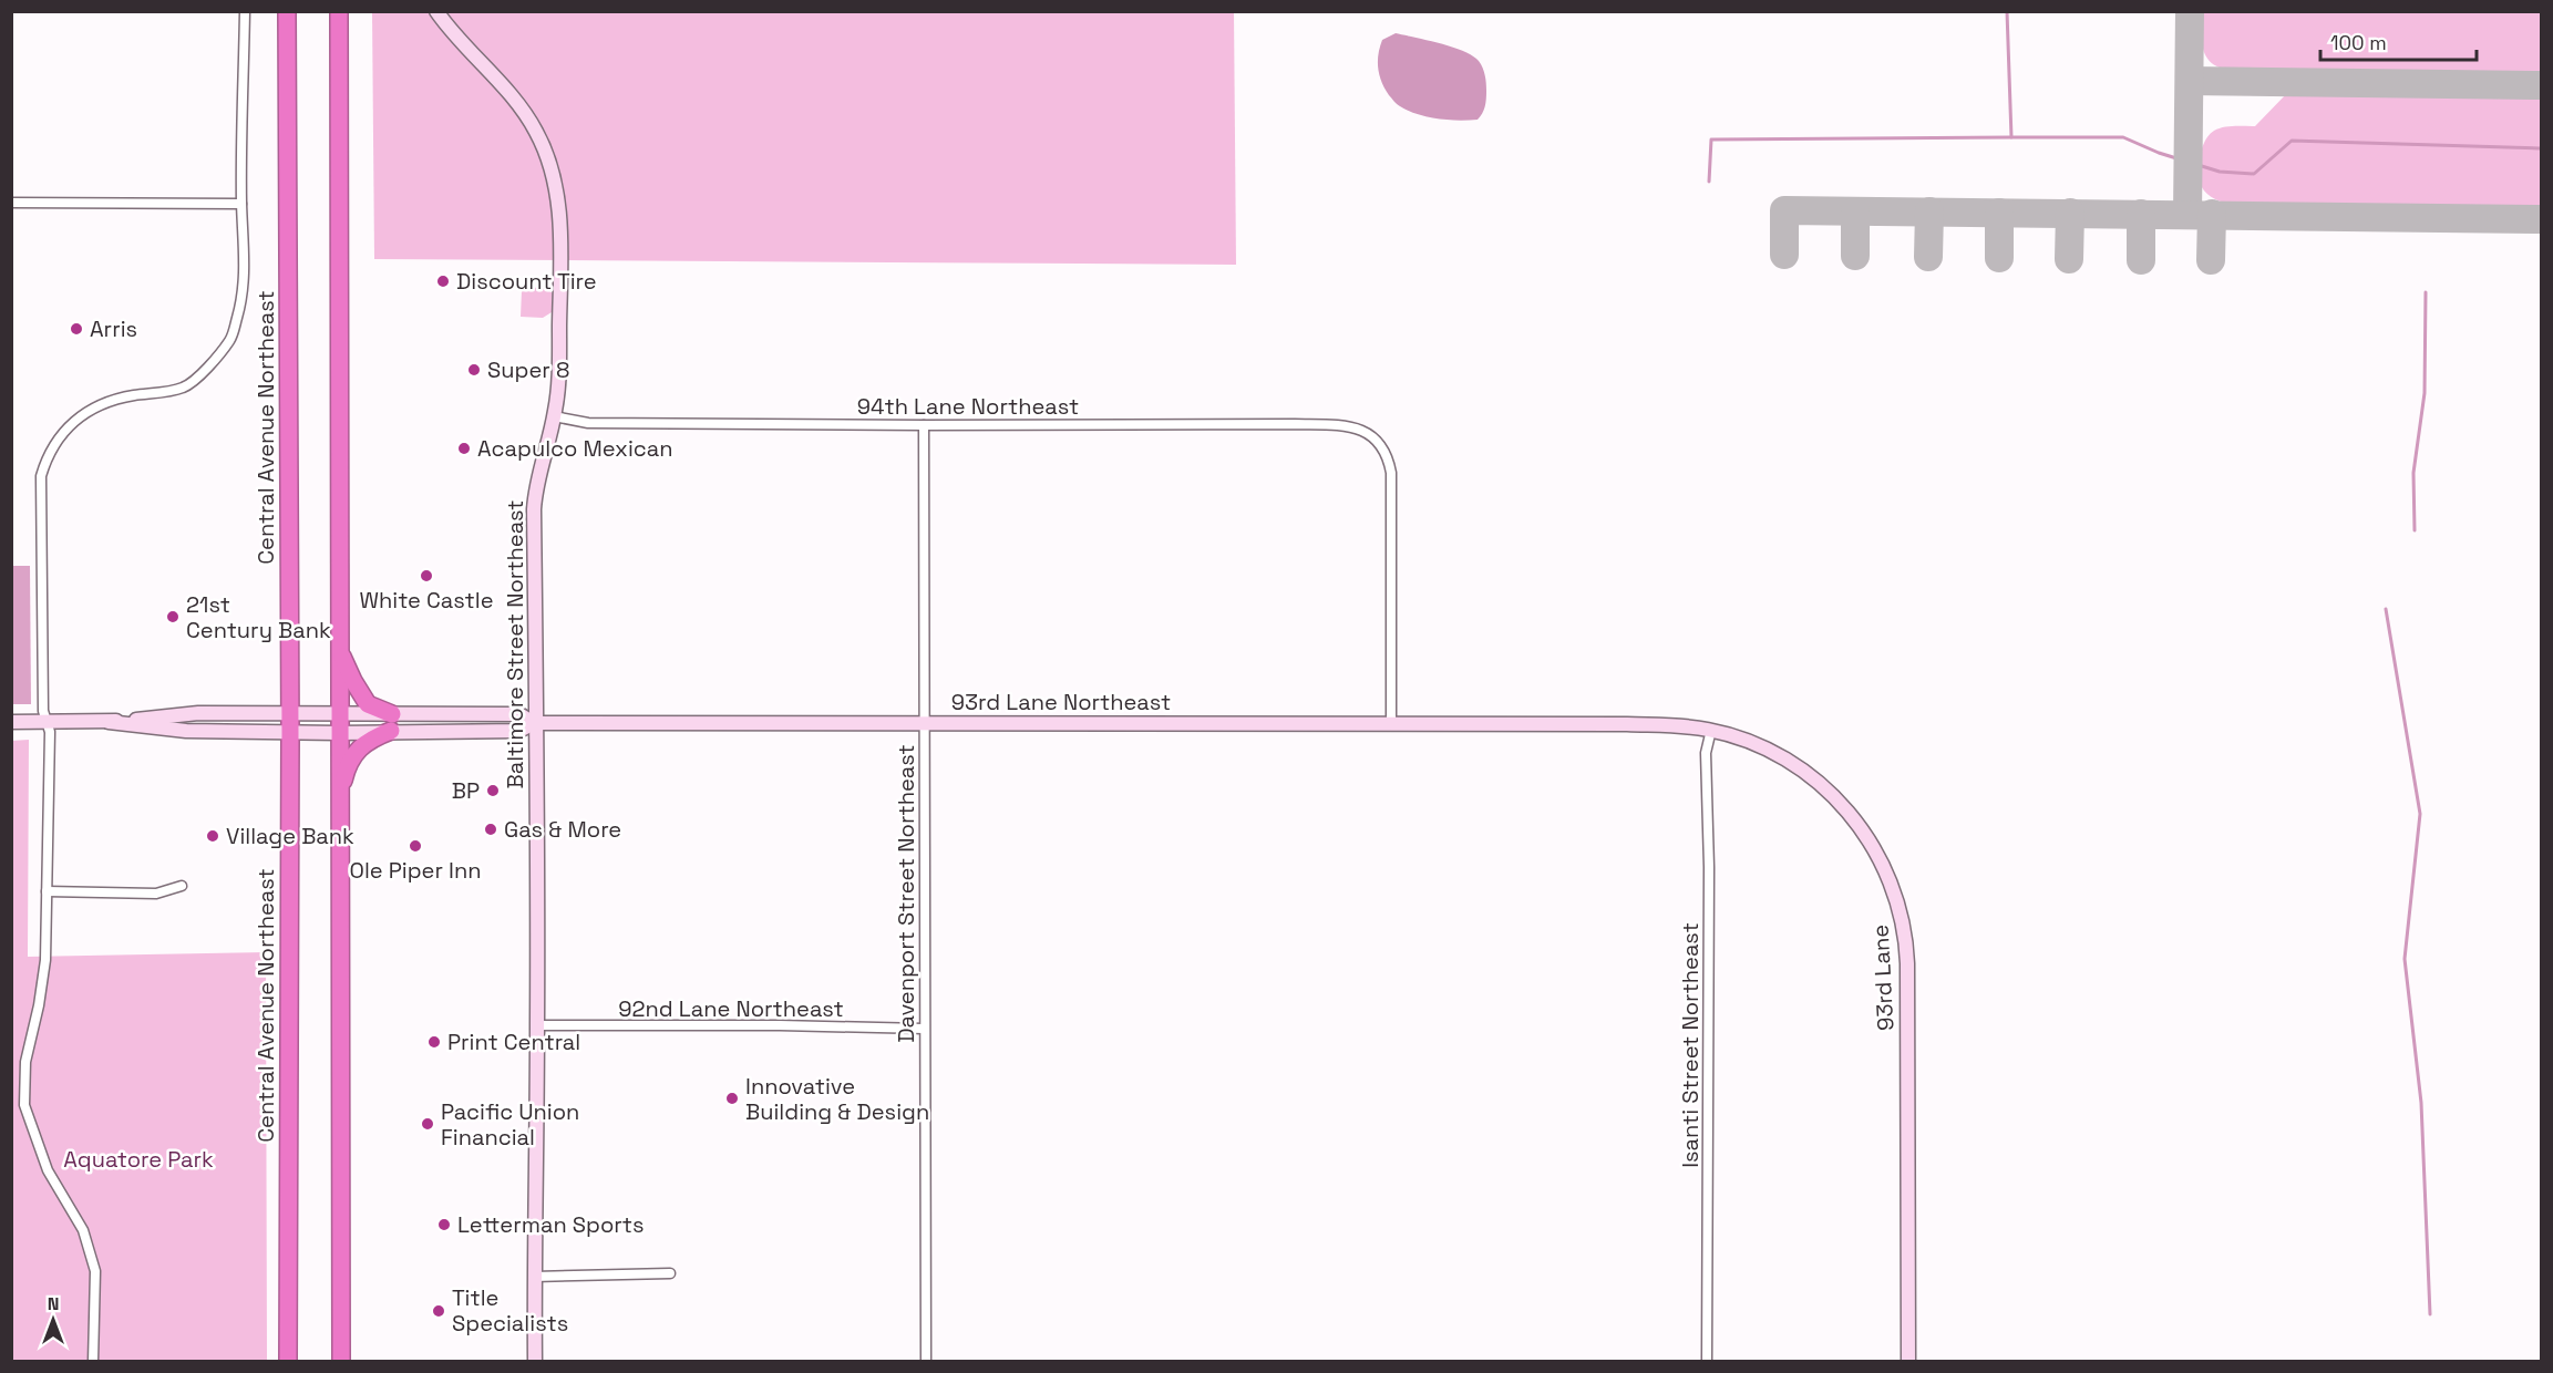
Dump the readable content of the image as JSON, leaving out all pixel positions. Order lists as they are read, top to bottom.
{
  "streets": {
    "highway": ["Central Avenue Northeast"],
    "street": [
      "94th Lane Northeast",
      "Baltimore Street Northeast",
      "93rd Lane Northeast",
      "Davenport Street Northeast",
      "93rd Lane",
      "92nd Lane Northeast",
      "Isanti Street Northeast"
    ]
  },
  "crossings": [
    ["94th Lane Northeast", "Baltimore Street Northeast"],
    ["94th Lane Northeast", "93rd Lane Northeast"],
    ["94th Lane Northeast", "Davenport Street Northeast"],
    ["Central Avenue Northeast", "93rd Lane Northeast"],
    ["Baltimore Street Northeast", "93rd Lane Northeast"],
    ["Baltimore Street Northeast", "92nd Lane Northeast"],
    ["93rd Lane Northeast", "Davenport Street Northeast"],
    ["93rd Lane Northeast", "93rd Lane"],
    ["Davenport Street Northeast", "92nd Lane Northeast"],
    ["93rd Lane", "Isanti Street Northeast"]
  ],
  "parks": ["Aquatore Park"],
  "places": [
    "Discount Tire",
    "Arris",
    "Super 8",
    "Acapulco Mexican",
    "White Castle",
    "21st Century Bank",
    "BP",
    "Gas & More",
    "Village Bank",
    "Ole Piper Inn",
    "Print Central",
    "Innovative Building & Design",
    "Pacific Union Financial",
    "Letterman Sports",
    "Title Specialists"
  ],
  "scale_bar": "100 m",
  "north": "top"
}
